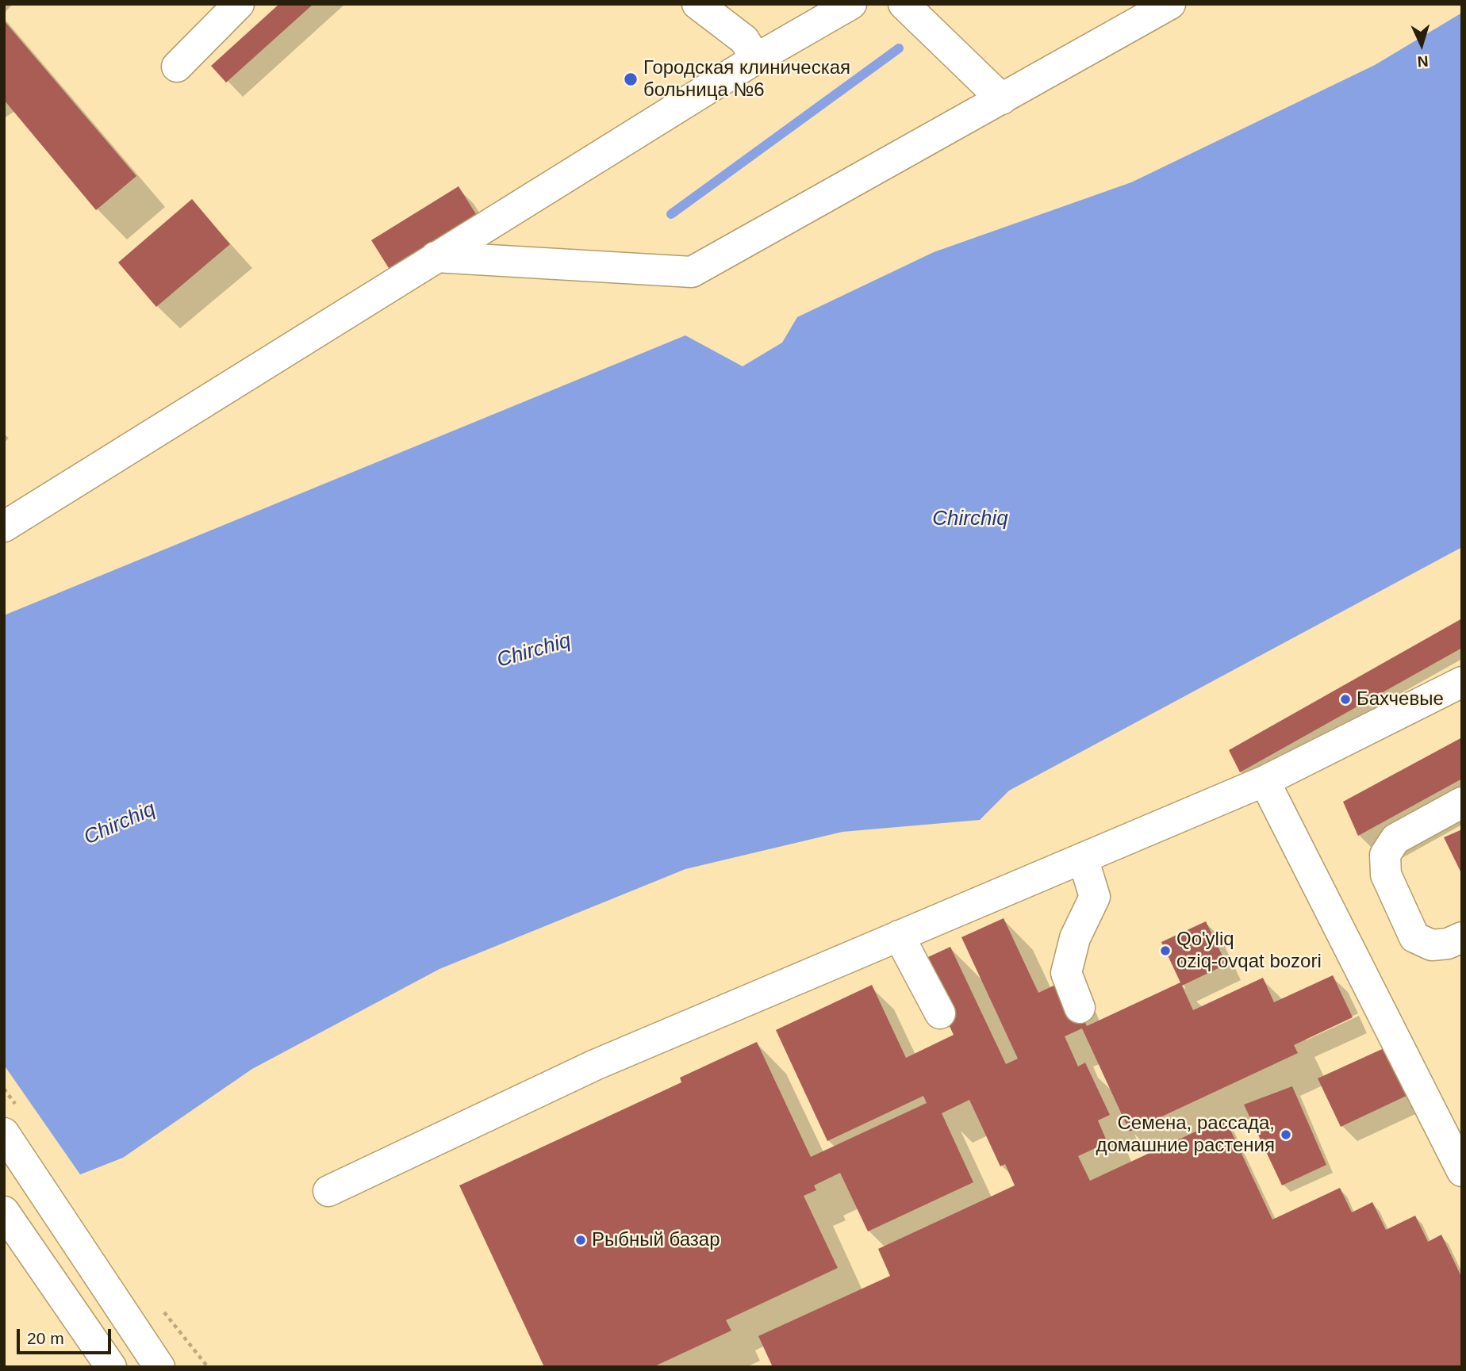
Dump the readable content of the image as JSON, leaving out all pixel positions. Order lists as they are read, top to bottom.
{
  "water": ["Chirchiq"],
  "places": [
    "Городская клиническая больница №6",
    "Бахчевые",
    "Qo'yliq oziq-ovqat bozori",
    "Семена, рассада, домашние растения",
    "Рыбный базар"
  ],
  "scale_bar": "20 m",
  "north": "bottom"
}
